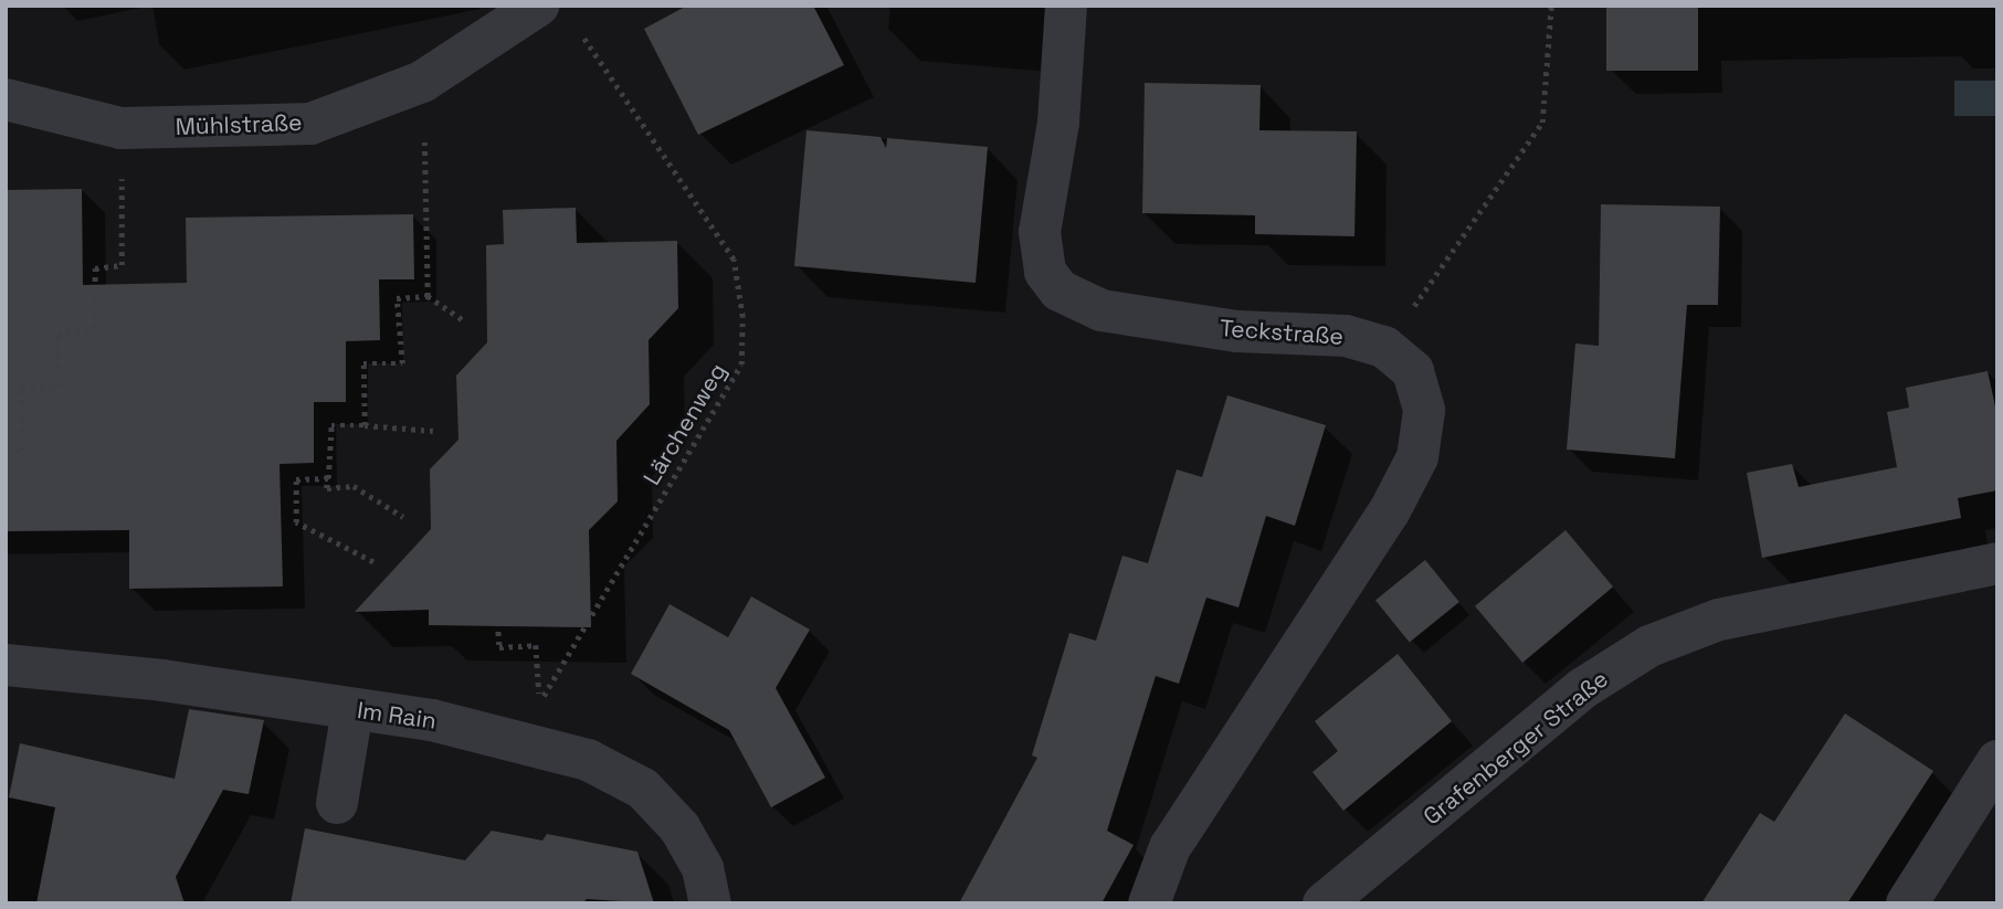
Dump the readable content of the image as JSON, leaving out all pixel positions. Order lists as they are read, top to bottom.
{
  "streets": {
    "street": [
      "Mühlstraße",
      "Teckstraße",
      "Im Rain",
      "Grafenberger Straße"
    ],
    "path": ["Lärchenweg"]
  }
}
